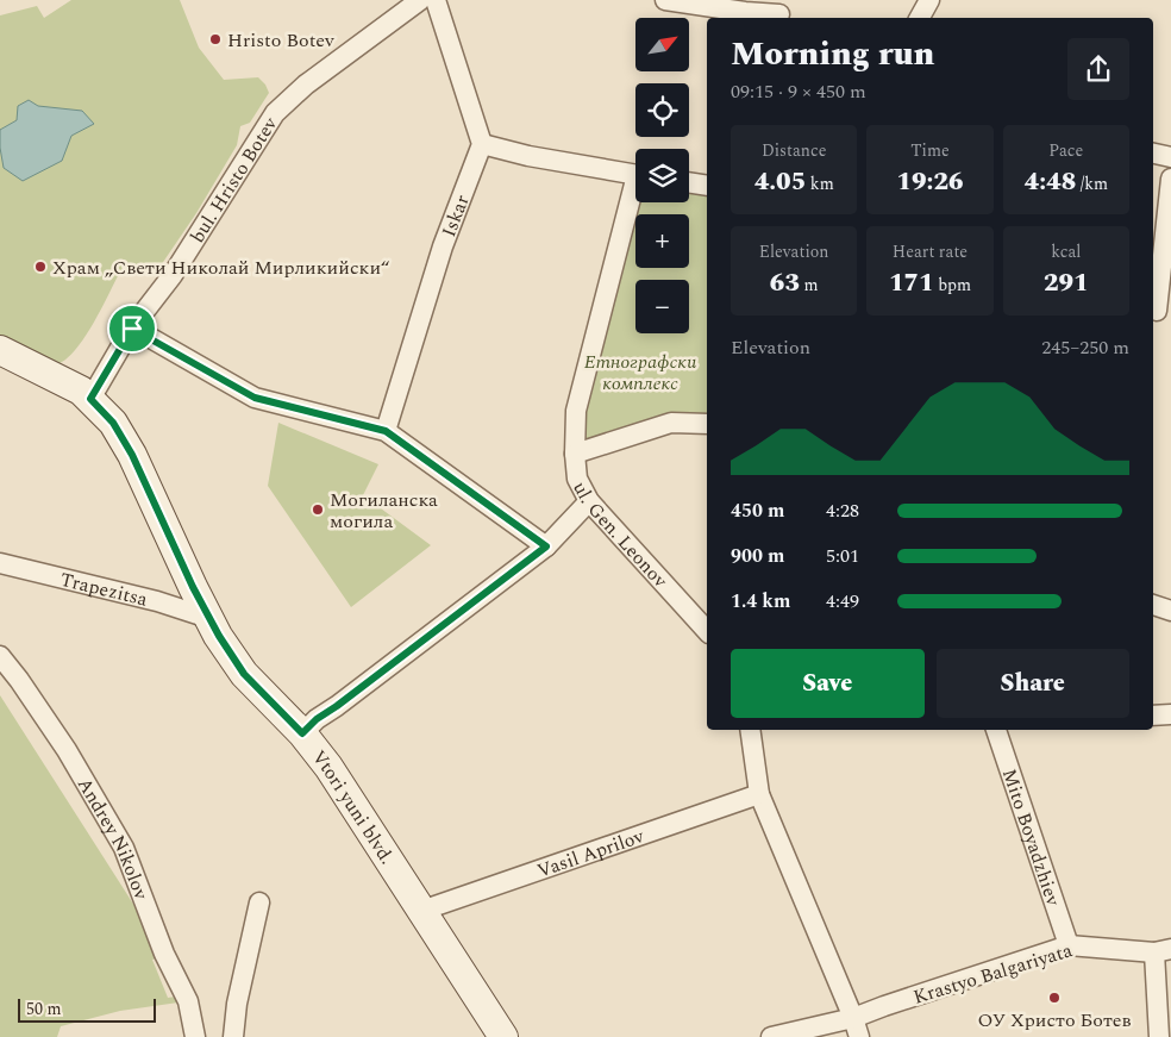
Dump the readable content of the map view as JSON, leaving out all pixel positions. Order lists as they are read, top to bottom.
{
  "streets": {
    "street": [
      "bul. Hristo Botev",
      "Iskar",
      "ul. Gen. Leonov",
      "Trapezitsa",
      "Vtori yuni blvd.",
      "Mito Boyadzhiev",
      "Andrey Nikolov",
      "Vasil Aprilov",
      "Krastyo Balgariyata"
    ]
  },
  "crossings": [
    ["bul. Hristo Botev", "Vtori yuni blvd."],
    ["Trapezitsa", "Vtori yuni blvd."],
    ["Vtori yuni blvd.", "Vasil Aprilov"],
    ["Mito Boyadzhiev", "Krastyo Balgariyata"]
  ],
  "parks": ["Етнографски комплекс"],
  "places": [
    "Hristo Botev",
    "Храм „Свети Николай Мирликийски“",
    "Могиланска могила",
    "ОУ Христо Ботев"
  ],
  "scale_bar": "50 m",
  "north": "top right",
  "page": {
    "map_buttons": ["+", "−"],
    "heading": ["Morning run", "09:15 · 9 × 450 m"],
    "stats": [
      ["Distance", "4.05 km"],
      ["Time", "19:26"],
      ["Pace", "4:48 /km"],
      ["Elevation", "63 m"],
      ["Heart rate", "171 bpm"],
      ["kcal", "291"]
    ],
    "chart": ["Elevation", "245–250 m"],
    "list": [
      {
        "name": "450 m",
        "note": "4:28"
      },
      {
        "name": "900 m",
        "note": "5:01"
      },
      {
        "name": "1.4 km",
        "note": "4:49"
      }
    ],
    "buttons": ["Save", "Share"],
    "scale": "50 m"
  }
}
